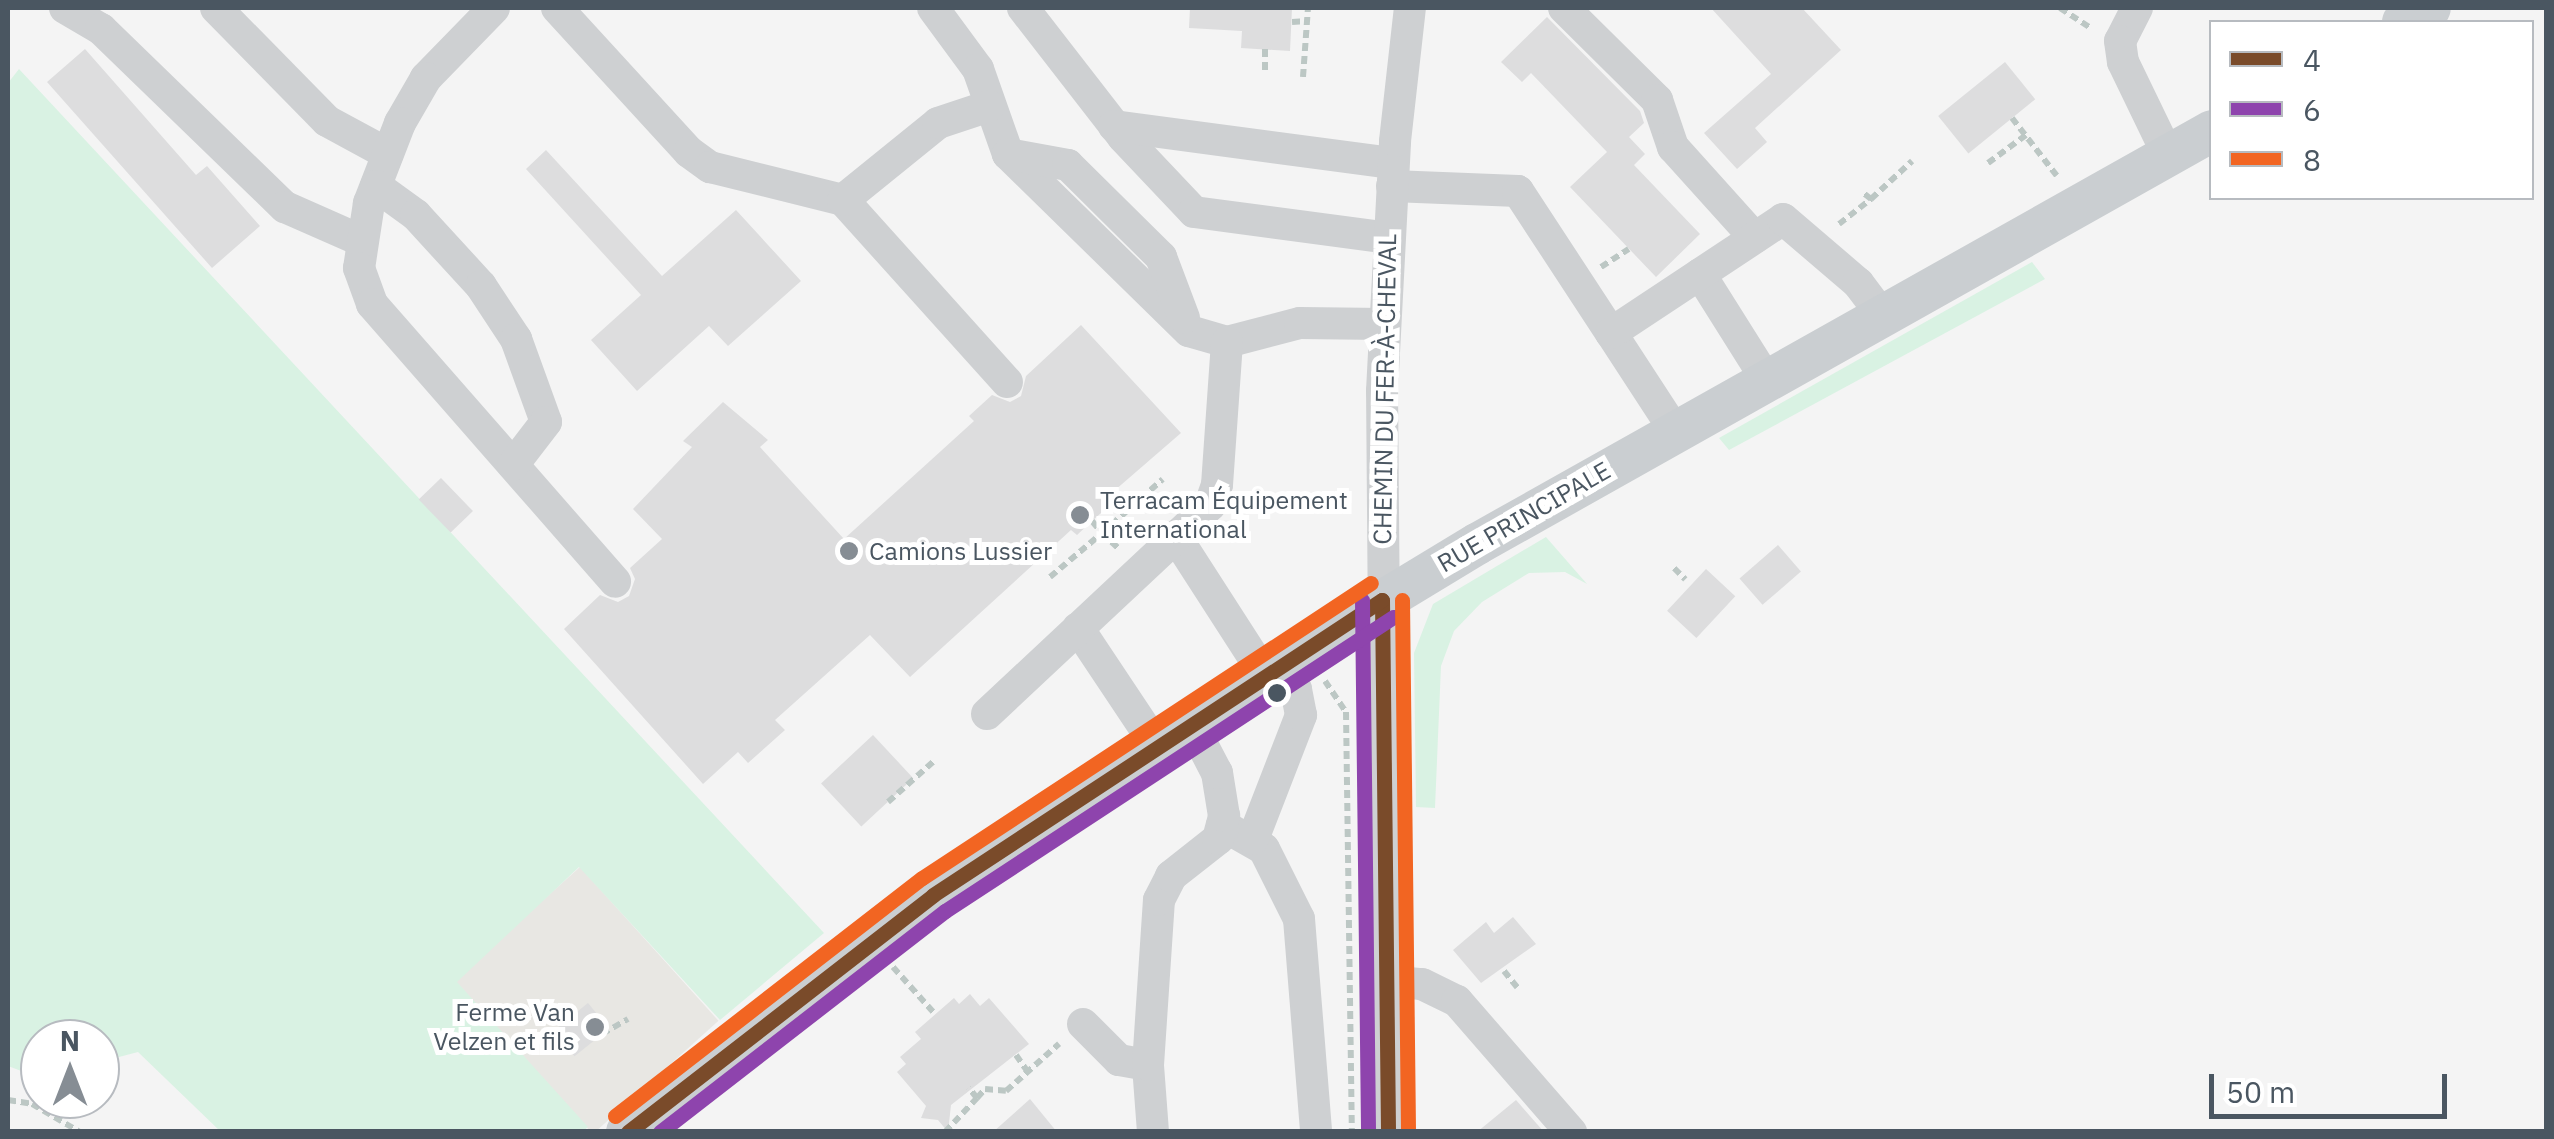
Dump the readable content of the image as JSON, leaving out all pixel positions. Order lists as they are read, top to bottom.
{
  "streets": {
    "main road": ["RUE PRINCIPALE"],
    "street": ["CHEMIN DU FER-À-CHEVAL"]
  },
  "crossings": [
    ["CHEMIN DU FER-À-CHEVAL", "RUE PRINCIPALE"]
  ],
  "places": ["Terracam Équipement International", "Camions Lussier", "Ferme Van Velzen et fils"],
  "lines": ["transit line 8", "transit line 4", "transit line 6"],
  "legend": ["4", "6", "8"],
  "scale_bar": "50 m",
  "north": "top"
}
